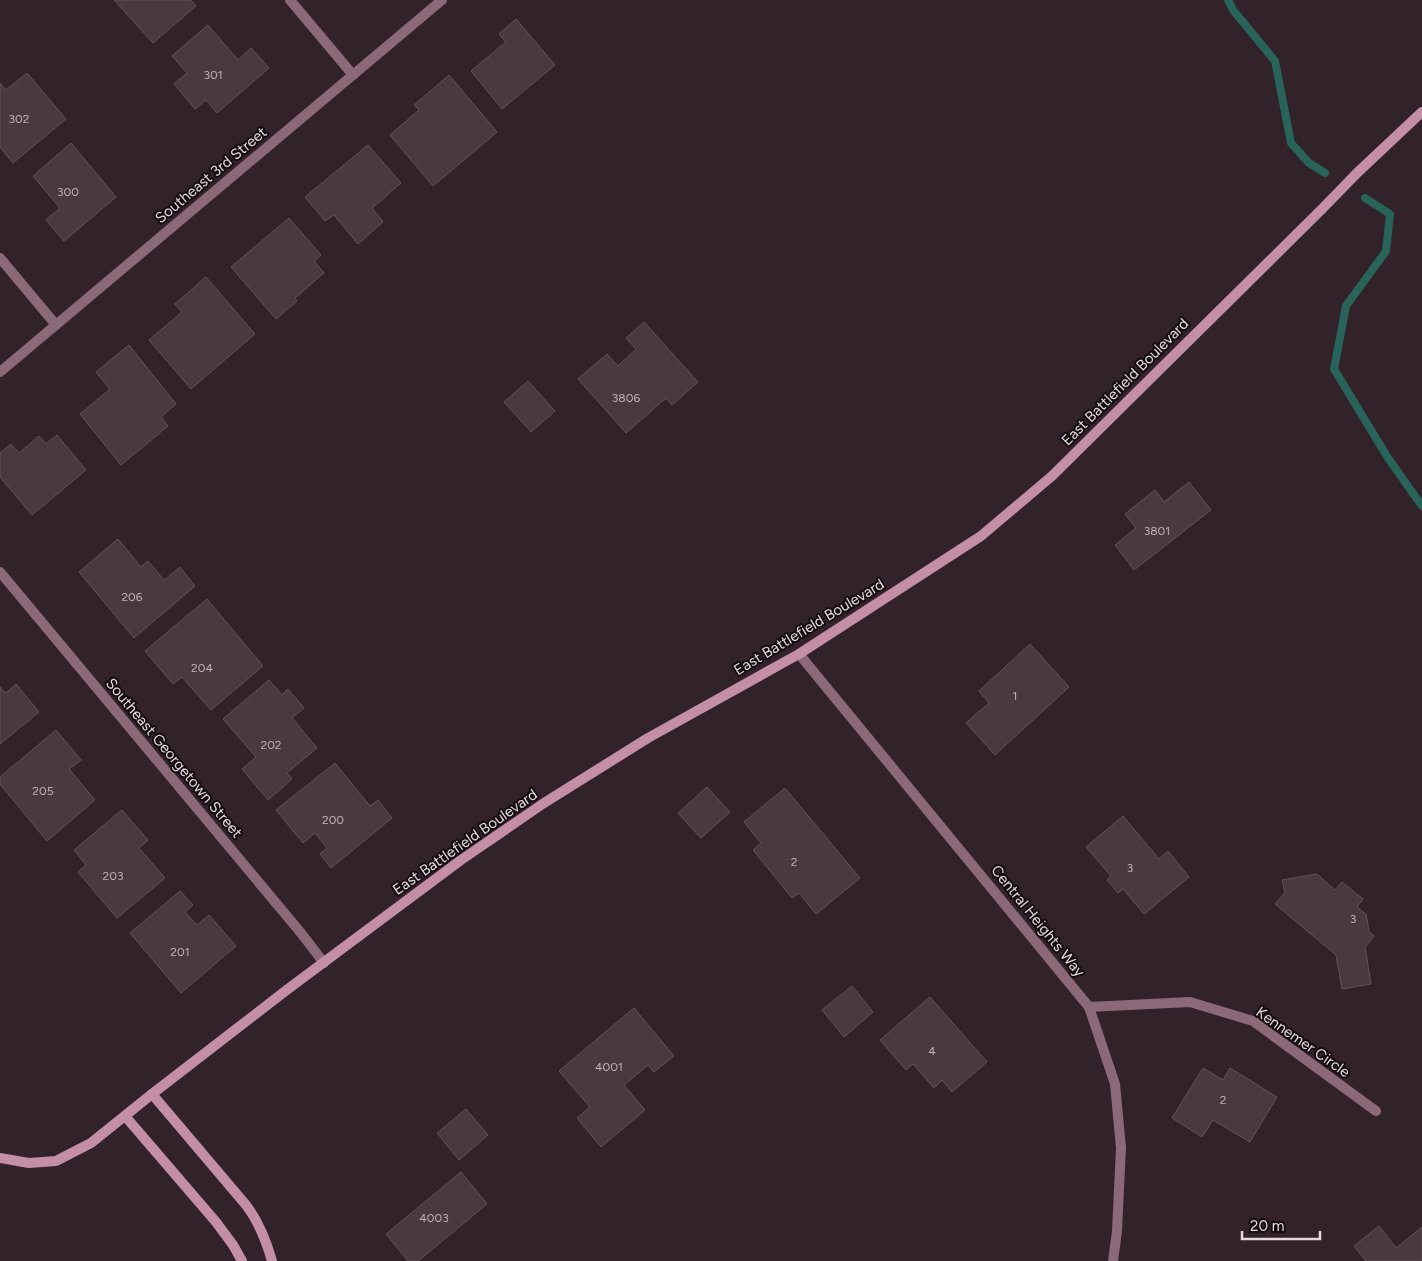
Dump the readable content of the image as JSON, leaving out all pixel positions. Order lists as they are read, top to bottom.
{
  "streets": {
    "street": [
      "Southeast 3rd Street",
      "East Battlefield Boulevard",
      "Southeast Georgetown Street",
      "Central Heights Way",
      "Kennemer Circle"
    ]
  },
  "crossings": [
    ["East Battlefield Boulevard", "Southeast Georgetown Street"],
    ["East Battlefield Boulevard", "Central Heights Way"],
    ["Central Heights Way", "Kennemer Circle"]
  ],
  "house_numbers": [
    "301",
    "302",
    "300",
    "3806",
    "3801",
    "206",
    "204",
    "1",
    "202",
    "205",
    "200",
    "2",
    "3",
    "203",
    "3",
    "201",
    "4",
    "4001",
    "2",
    "4003"
  ],
  "scale_bar": "20 m"
}
